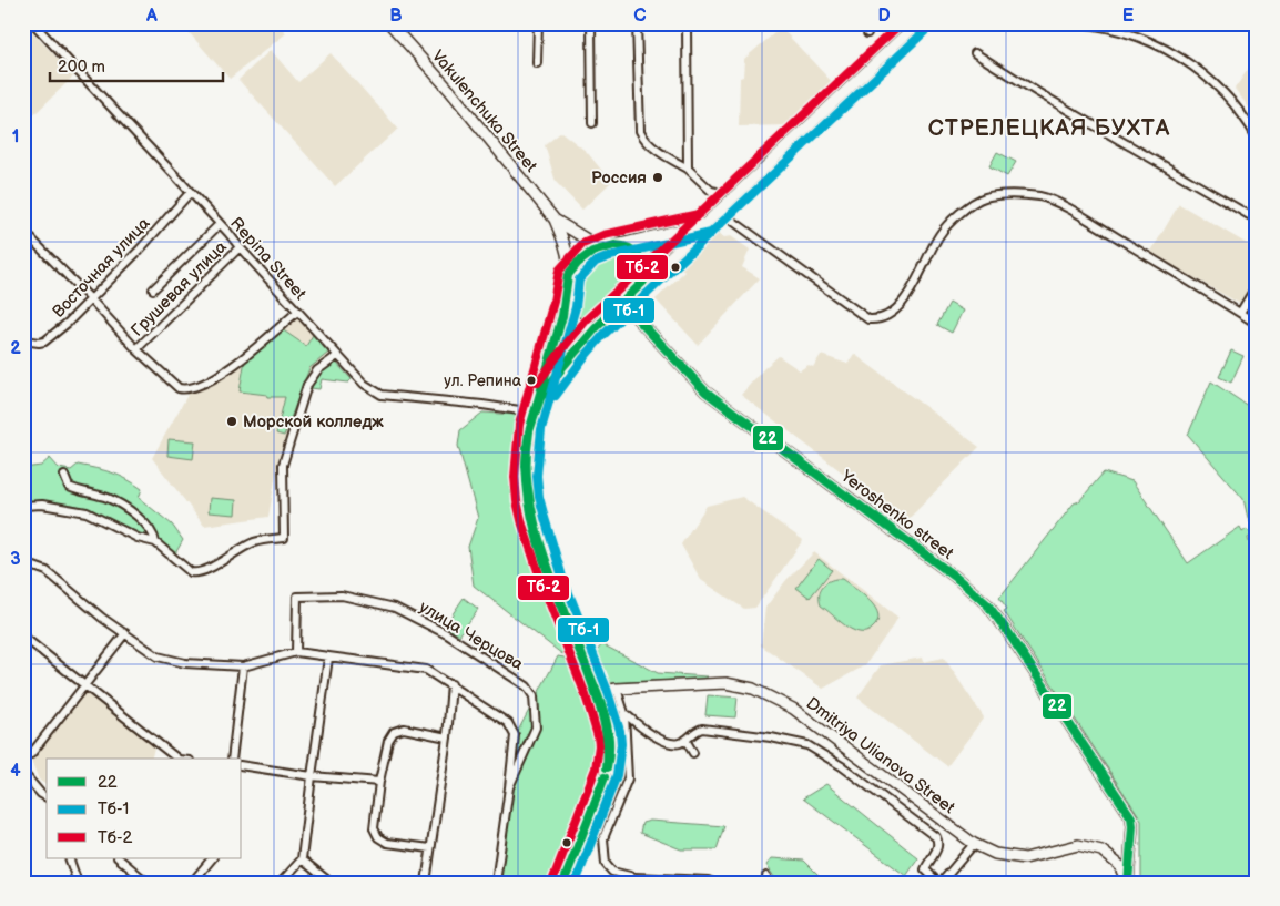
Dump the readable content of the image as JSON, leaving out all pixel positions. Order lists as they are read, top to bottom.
{
  "streets": {
    "main road": ["Vakulenchuka Street", "Yeroshenko street", "Dmitriya Ulianova Street"],
    "street": [
      "Repina Street",
      "Восточная улица",
      "Грушевая улица",
      "улица Черцова"
    ]
  },
  "crossings": [
    ["Vakulenchuka Street", "Yeroshenko street"],
    ["Repina Street", "Восточная улица"],
    ["Repina Street", "Грушевая улица"],
    ["Yeroshenko street", "Dmitriya Ulianova Street"]
  ],
  "districts": ["СТРЕЛЕЦКАЯ БУХТА"],
  "places": ["Россия", "ул. Репина", "Морской колледж"],
  "lines": ["transit line Тб-2", "transit line Тб-1", "transit line 22"],
  "legend": ["22", "Тб-1", "Тб-2"],
  "scale_bar": "200 m",
  "grid": {
    "columns": [
      "A",
      "B",
      "C",
      "D",
      "E"
    ],
    "rows": [
      "1",
      "2",
      "3",
      "4"
    ]
  }
}
